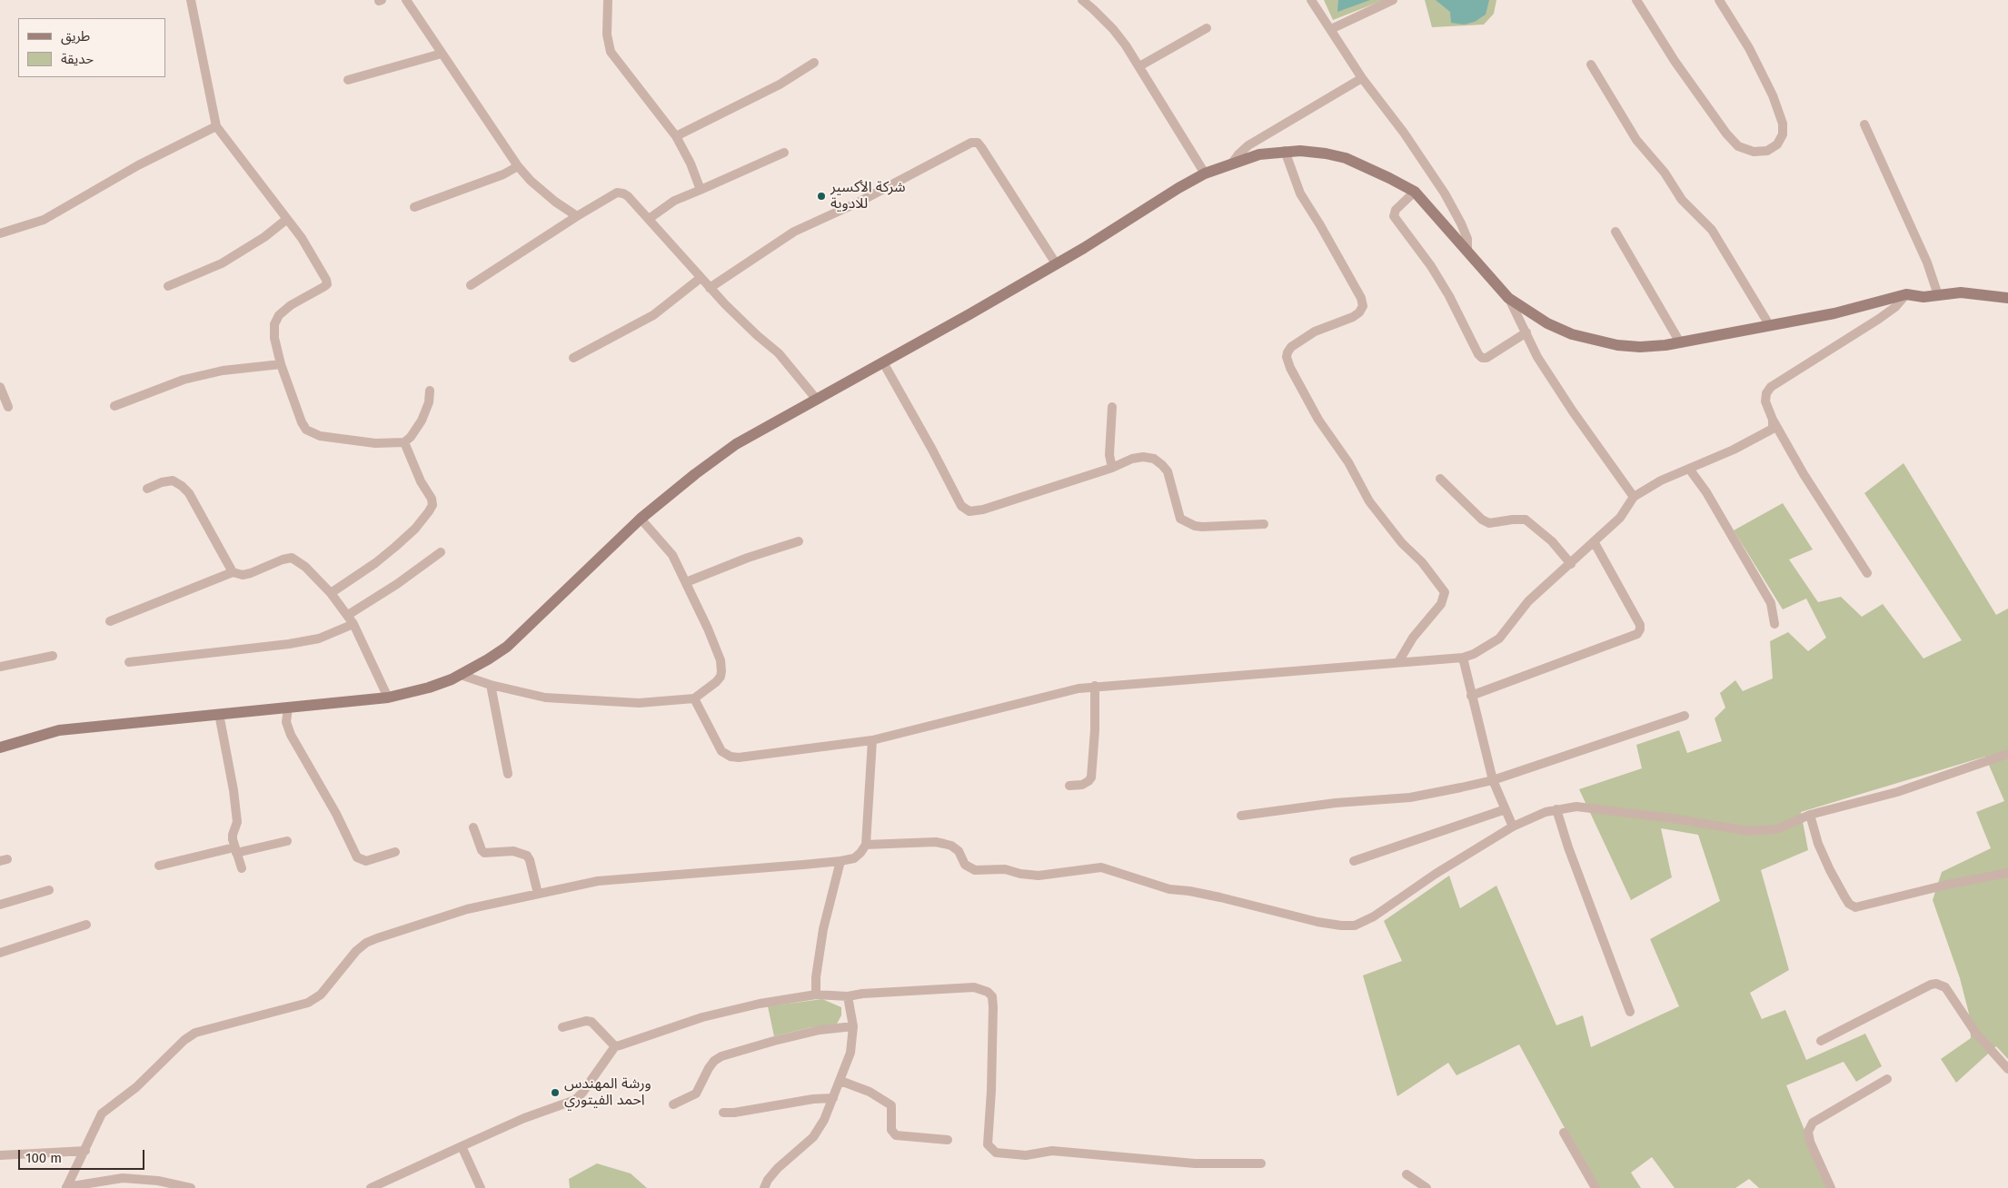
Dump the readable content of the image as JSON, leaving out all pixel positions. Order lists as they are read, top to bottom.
{
  "places": ["شركة الأكسير للادوية", "ورشة المهندس احمد الفيتوري"],
  "legend": ["طريق", "حديقة"],
  "scale_bar": "100 m"
}
